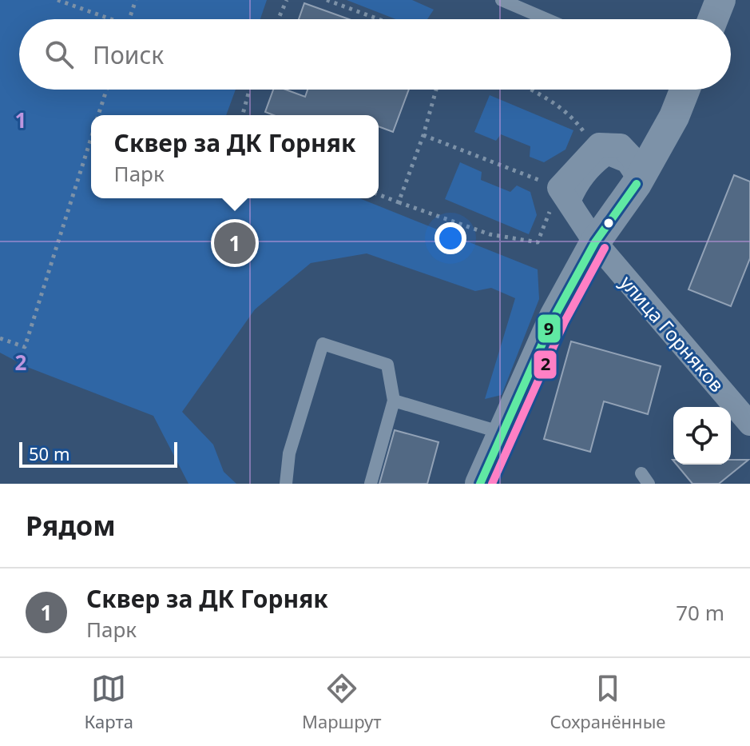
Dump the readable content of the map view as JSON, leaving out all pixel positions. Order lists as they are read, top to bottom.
{
  "streets": {
    "street": ["улица Горняков"]
  },
  "lines": ["transit line 9", "transit line 2"],
  "scale_bar": "50 m",
  "page": {
    "search": "Поиск",
    "popup": ["Сквер за ДК Горняк", "Парк"],
    "pins": "1",
    "scale": "50 m",
    "heading": "Рядом",
    "list": [
      {
        "mark": "1",
        "name": "Сквер за ДК Горняк",
        "note": "Парк",
        "value": "70 m"
      }
    ],
    "nav": ["Карта", "Маршрут", "Сохранённые"]
  },
  "grid": {
    "rows": ["1", "2"]
  }
}
